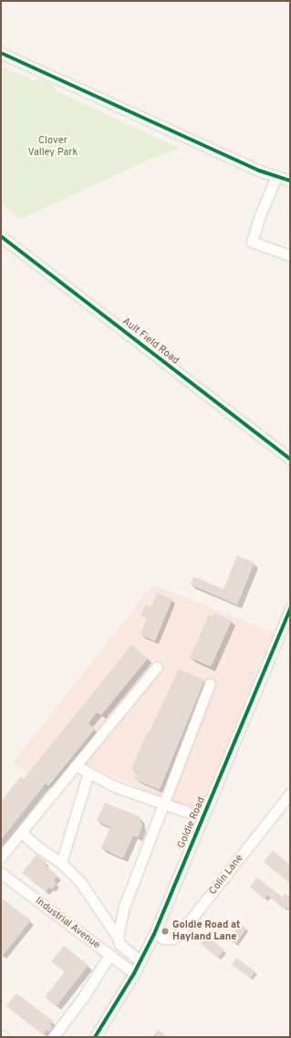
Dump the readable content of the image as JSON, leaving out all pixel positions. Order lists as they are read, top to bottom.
{
  "streets": {
    "street": [
      "Ault Field Road",
      "Goldie Road",
      "Colin Lane",
      "Industrial Avenue"
    ]
  },
  "crossings": [
    ["Goldie Road", "Colin Lane"],
    ["Goldie Road", "Industrial Avenue"]
  ],
  "parks": ["Clover Valley Park"],
  "places": ["Goldie Road at Hayland Lane"]
}
